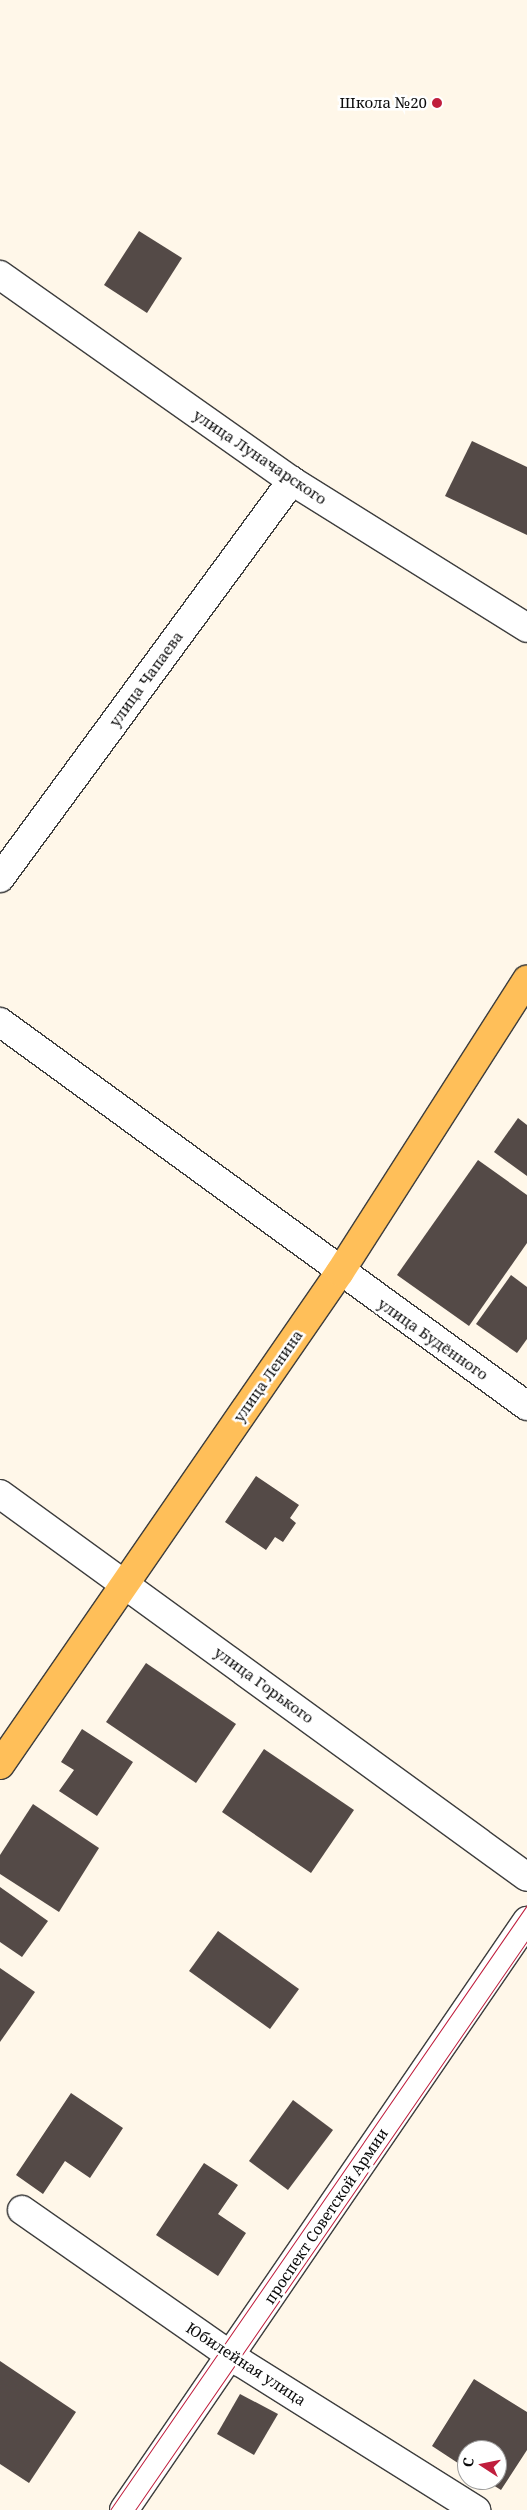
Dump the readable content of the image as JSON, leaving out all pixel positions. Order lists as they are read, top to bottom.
{
  "streets": {
    "main road": ["улица Ленина"],
    "street": [
      "улица Луначарского",
      "улица Чапаева",
      "улица Будённого",
      "улица Горького",
      "проспект Советской Армии",
      "Юбилейная улица"
    ]
  },
  "crossings": [
    ["улица Луначарского", "улица Чапаева"],
    ["улица Будённого", "улица Ленина"],
    ["улица Ленина", "улица Горького"],
    ["проспект Советской Армии", "Юбилейная улица"]
  ],
  "places": ["Школа №20"],
  "north": "left"
}
